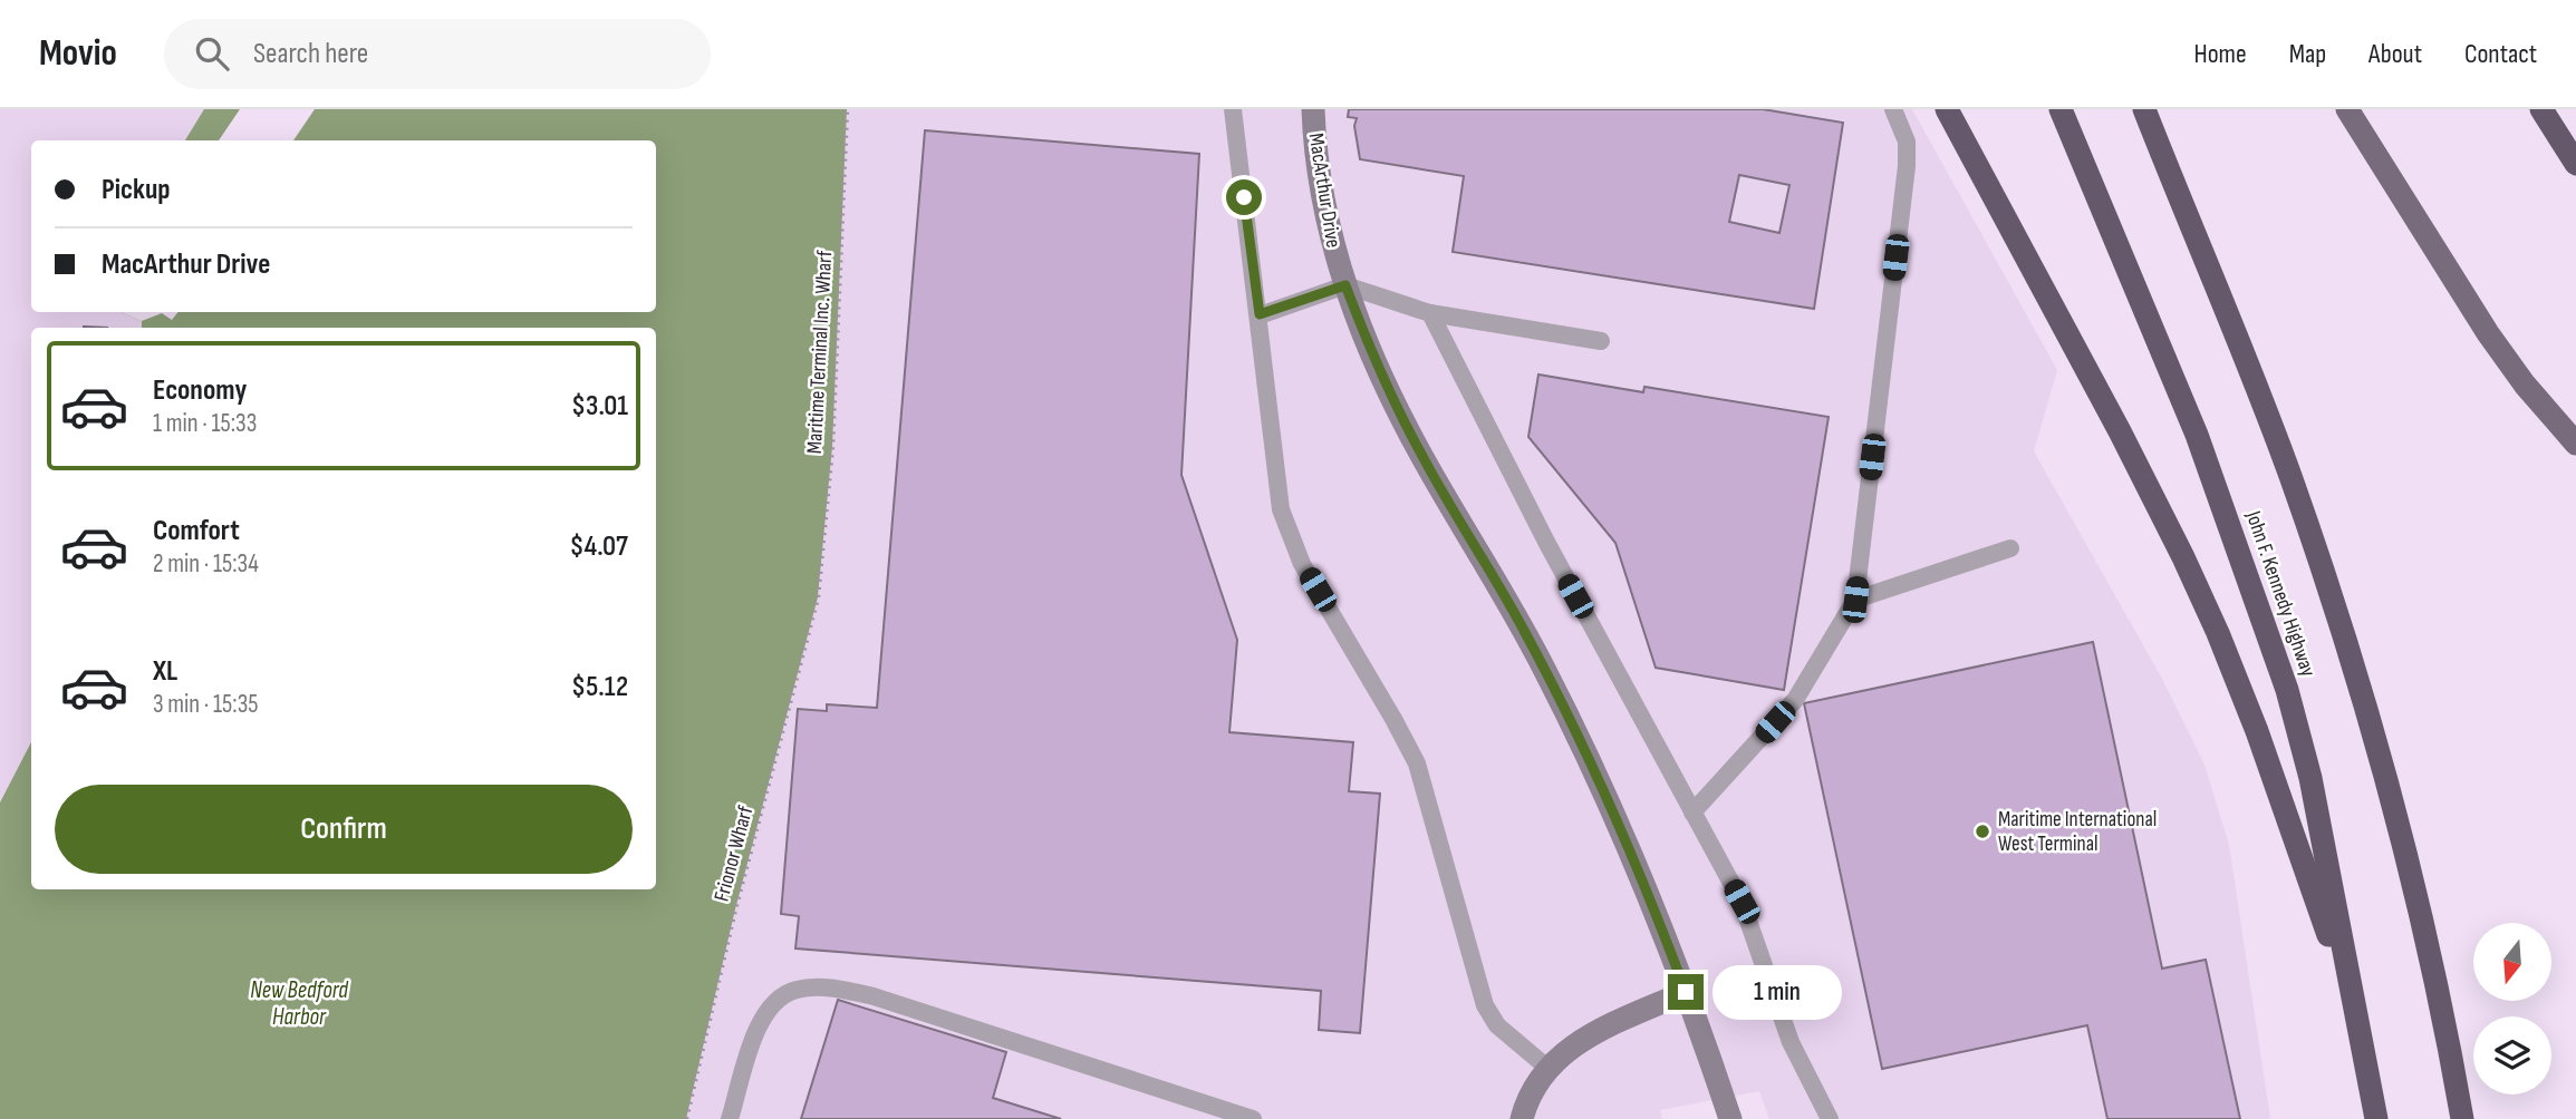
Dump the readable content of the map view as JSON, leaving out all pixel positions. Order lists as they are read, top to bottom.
{
  "streets": {
    "highway": ["John F. Kennedy Highway"],
    "street": ["MacArthur Drive"],
    "path": ["Maritime Terminal Inc. Wharf", "Frionor Wharf"]
  },
  "crossings": [
    ["Maritime Terminal Inc. Wharf", "Frionor Wharf"]
  ],
  "water": ["New Bedford Harbor"],
  "places": ["Maritime International West Terminal"],
  "north": "bottom",
  "page": {
    "header": "Movio",
    "search": "Search here",
    "nav": [
      "Home",
      "Map",
      "About",
      "Contact"
    ],
    "banner": ["Pickup", "MacArthur Drive"],
    "list": [
      {
        "name": "Economy",
        "note": "1 min · 15:33",
        "value": "$3.01"
      },
      {
        "name": "Comfort",
        "note": "2 min · 15:34",
        "value": "$4.07"
      },
      {
        "name": "XL",
        "note": "3 min · 15:35",
        "value": "$5.12"
      }
    ],
    "buttons": "Confirm",
    "bubble": "1 min"
  }
}
